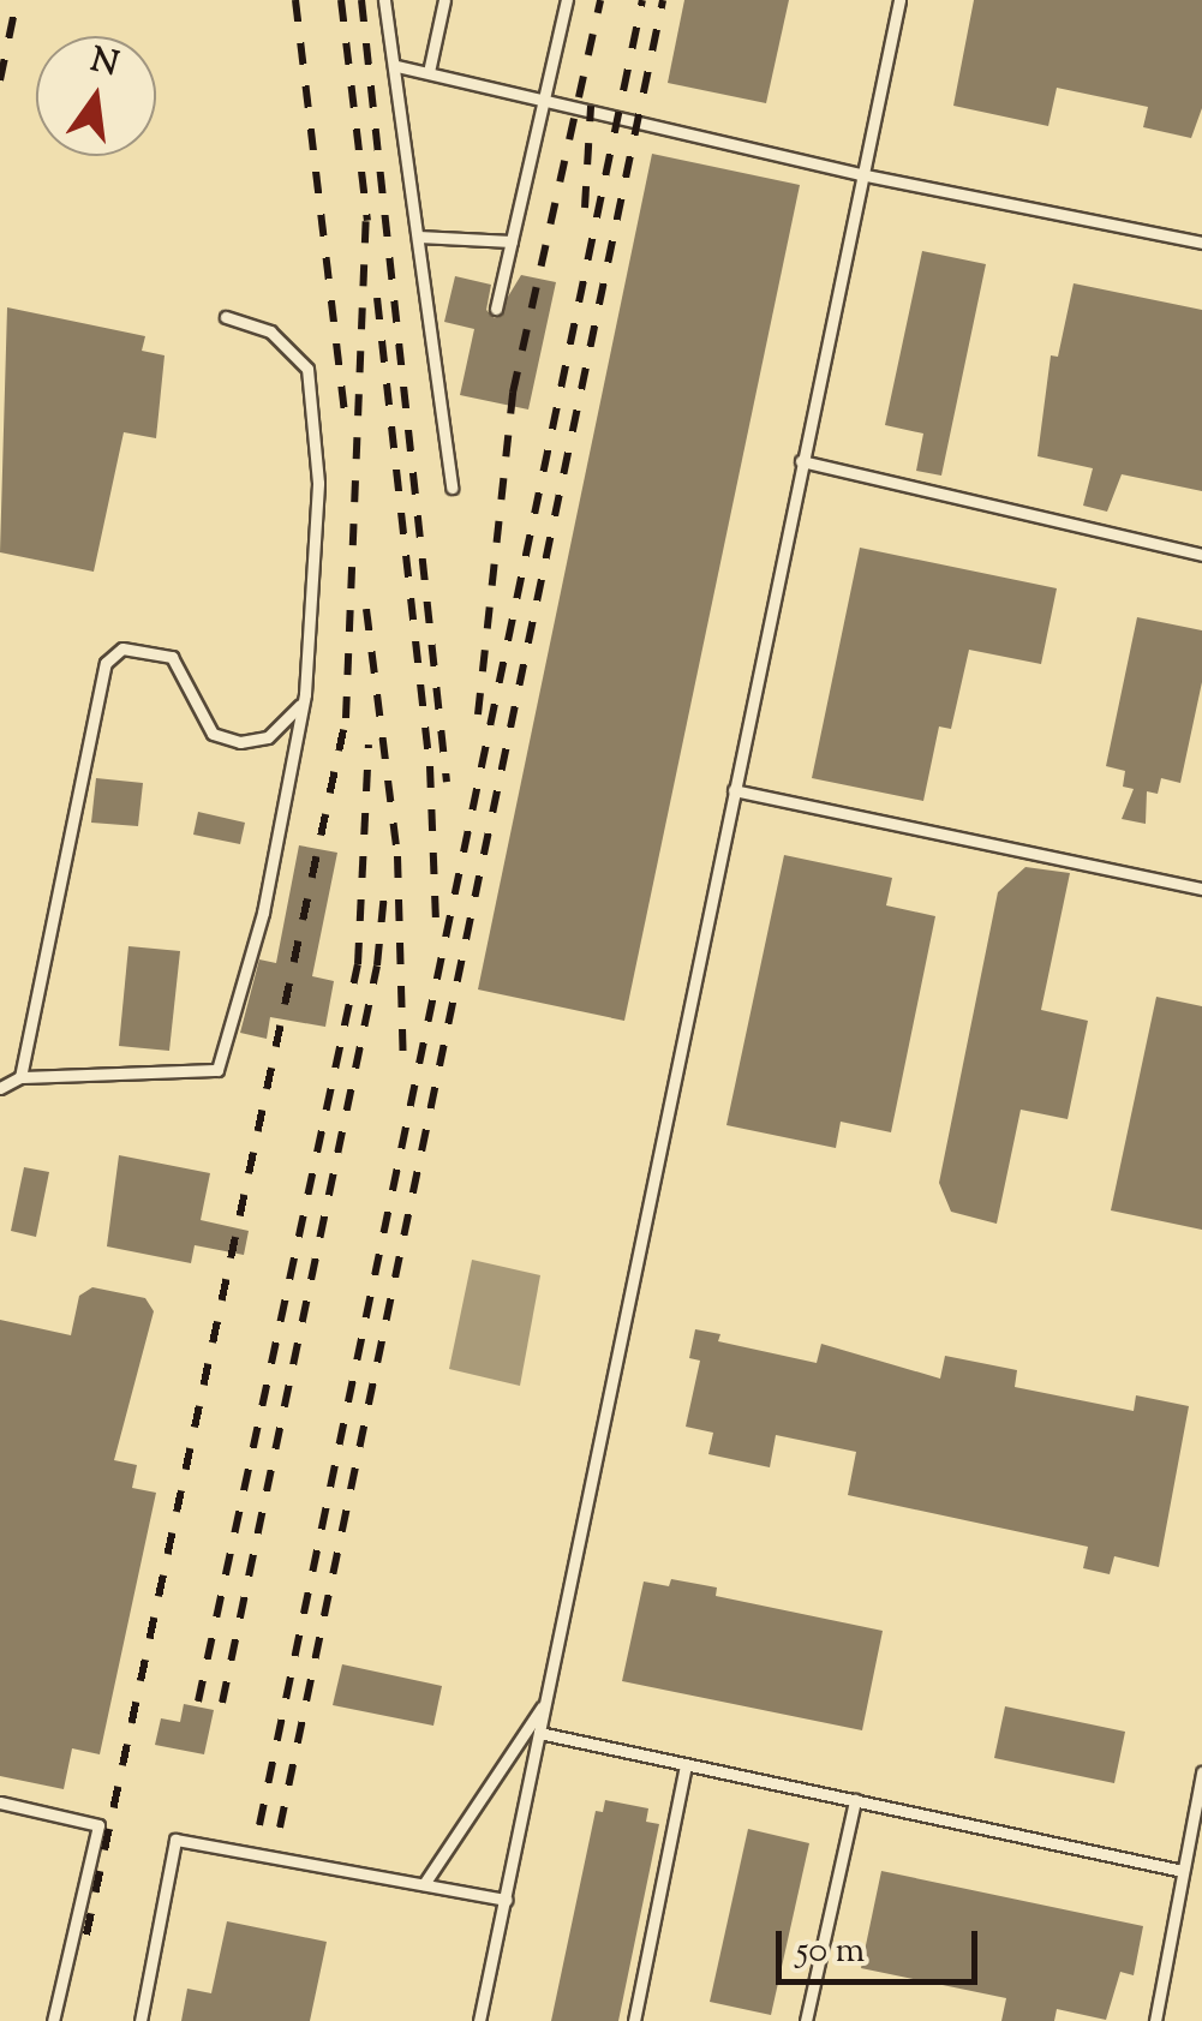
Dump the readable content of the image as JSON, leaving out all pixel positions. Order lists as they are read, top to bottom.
{
  "scale_bar": "50 m",
  "north": "top"
}
